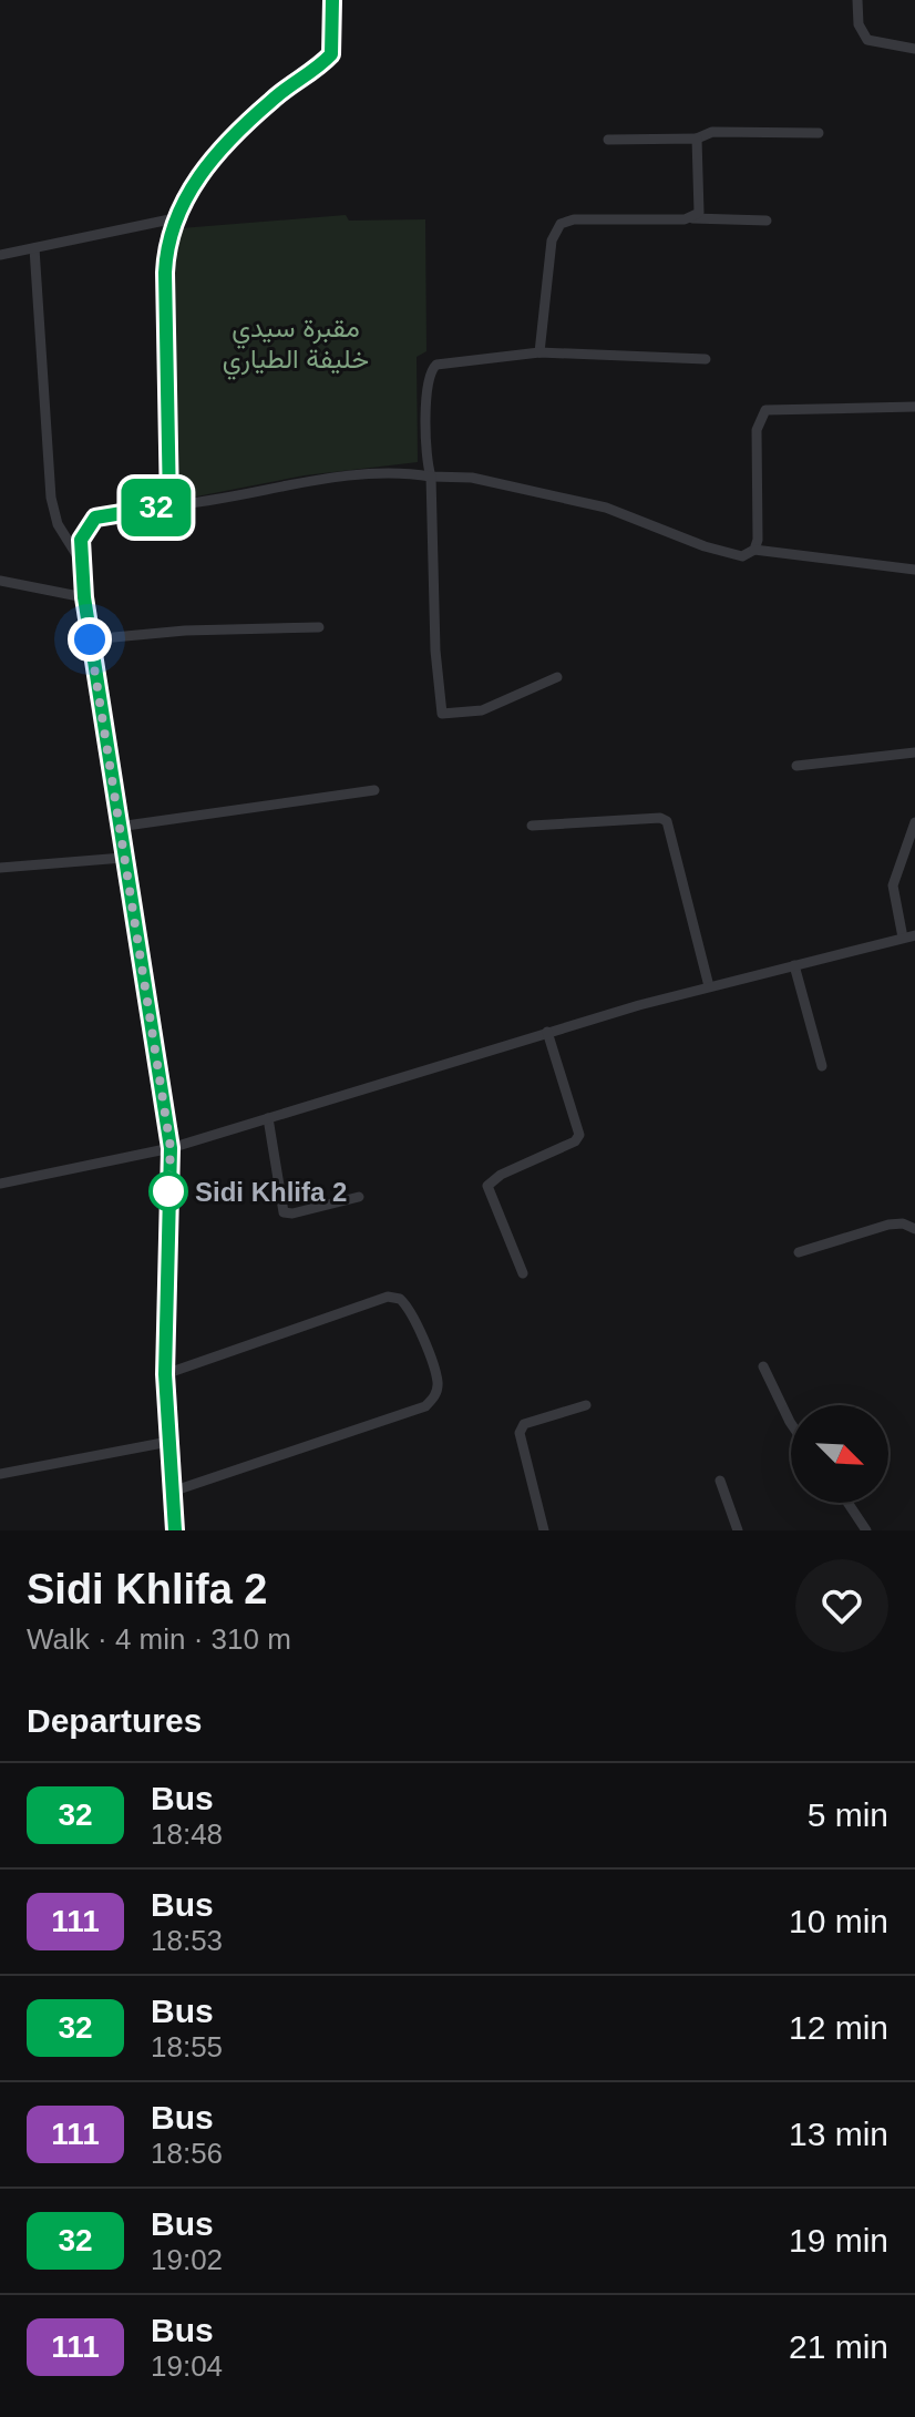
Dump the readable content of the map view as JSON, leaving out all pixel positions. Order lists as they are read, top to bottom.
{
  "parks": ["مقبرة سيدي خليفة الطياري"],
  "places": ["Sidi Khlifa 2"],
  "lines": ["bus line 32"],
  "north": "bottom right",
  "page": {
    "on_map": "32",
    "heading": [
      ["Sidi Khlifa 2", "Walk · 4 min · 310 m"],
      "Departures"
    ],
    "list": [
      {
        "mark": "32",
        "name": "Bus",
        "note": "18:48",
        "value": "5 min"
      },
      {
        "mark": "111",
        "name": "Bus",
        "note": "18:53",
        "value": "10 min"
      },
      {
        "mark": "32",
        "name": "Bus",
        "note": "18:55",
        "value": "12 min"
      },
      {
        "mark": "111",
        "name": "Bus",
        "note": "18:56",
        "value": "13 min"
      },
      {
        "mark": "32",
        "name": "Bus",
        "note": "19:02",
        "value": "19 min"
      },
      {
        "mark": "111",
        "name": "Bus",
        "note": "19:04",
        "value": "21 min"
      }
    ]
  }
}
